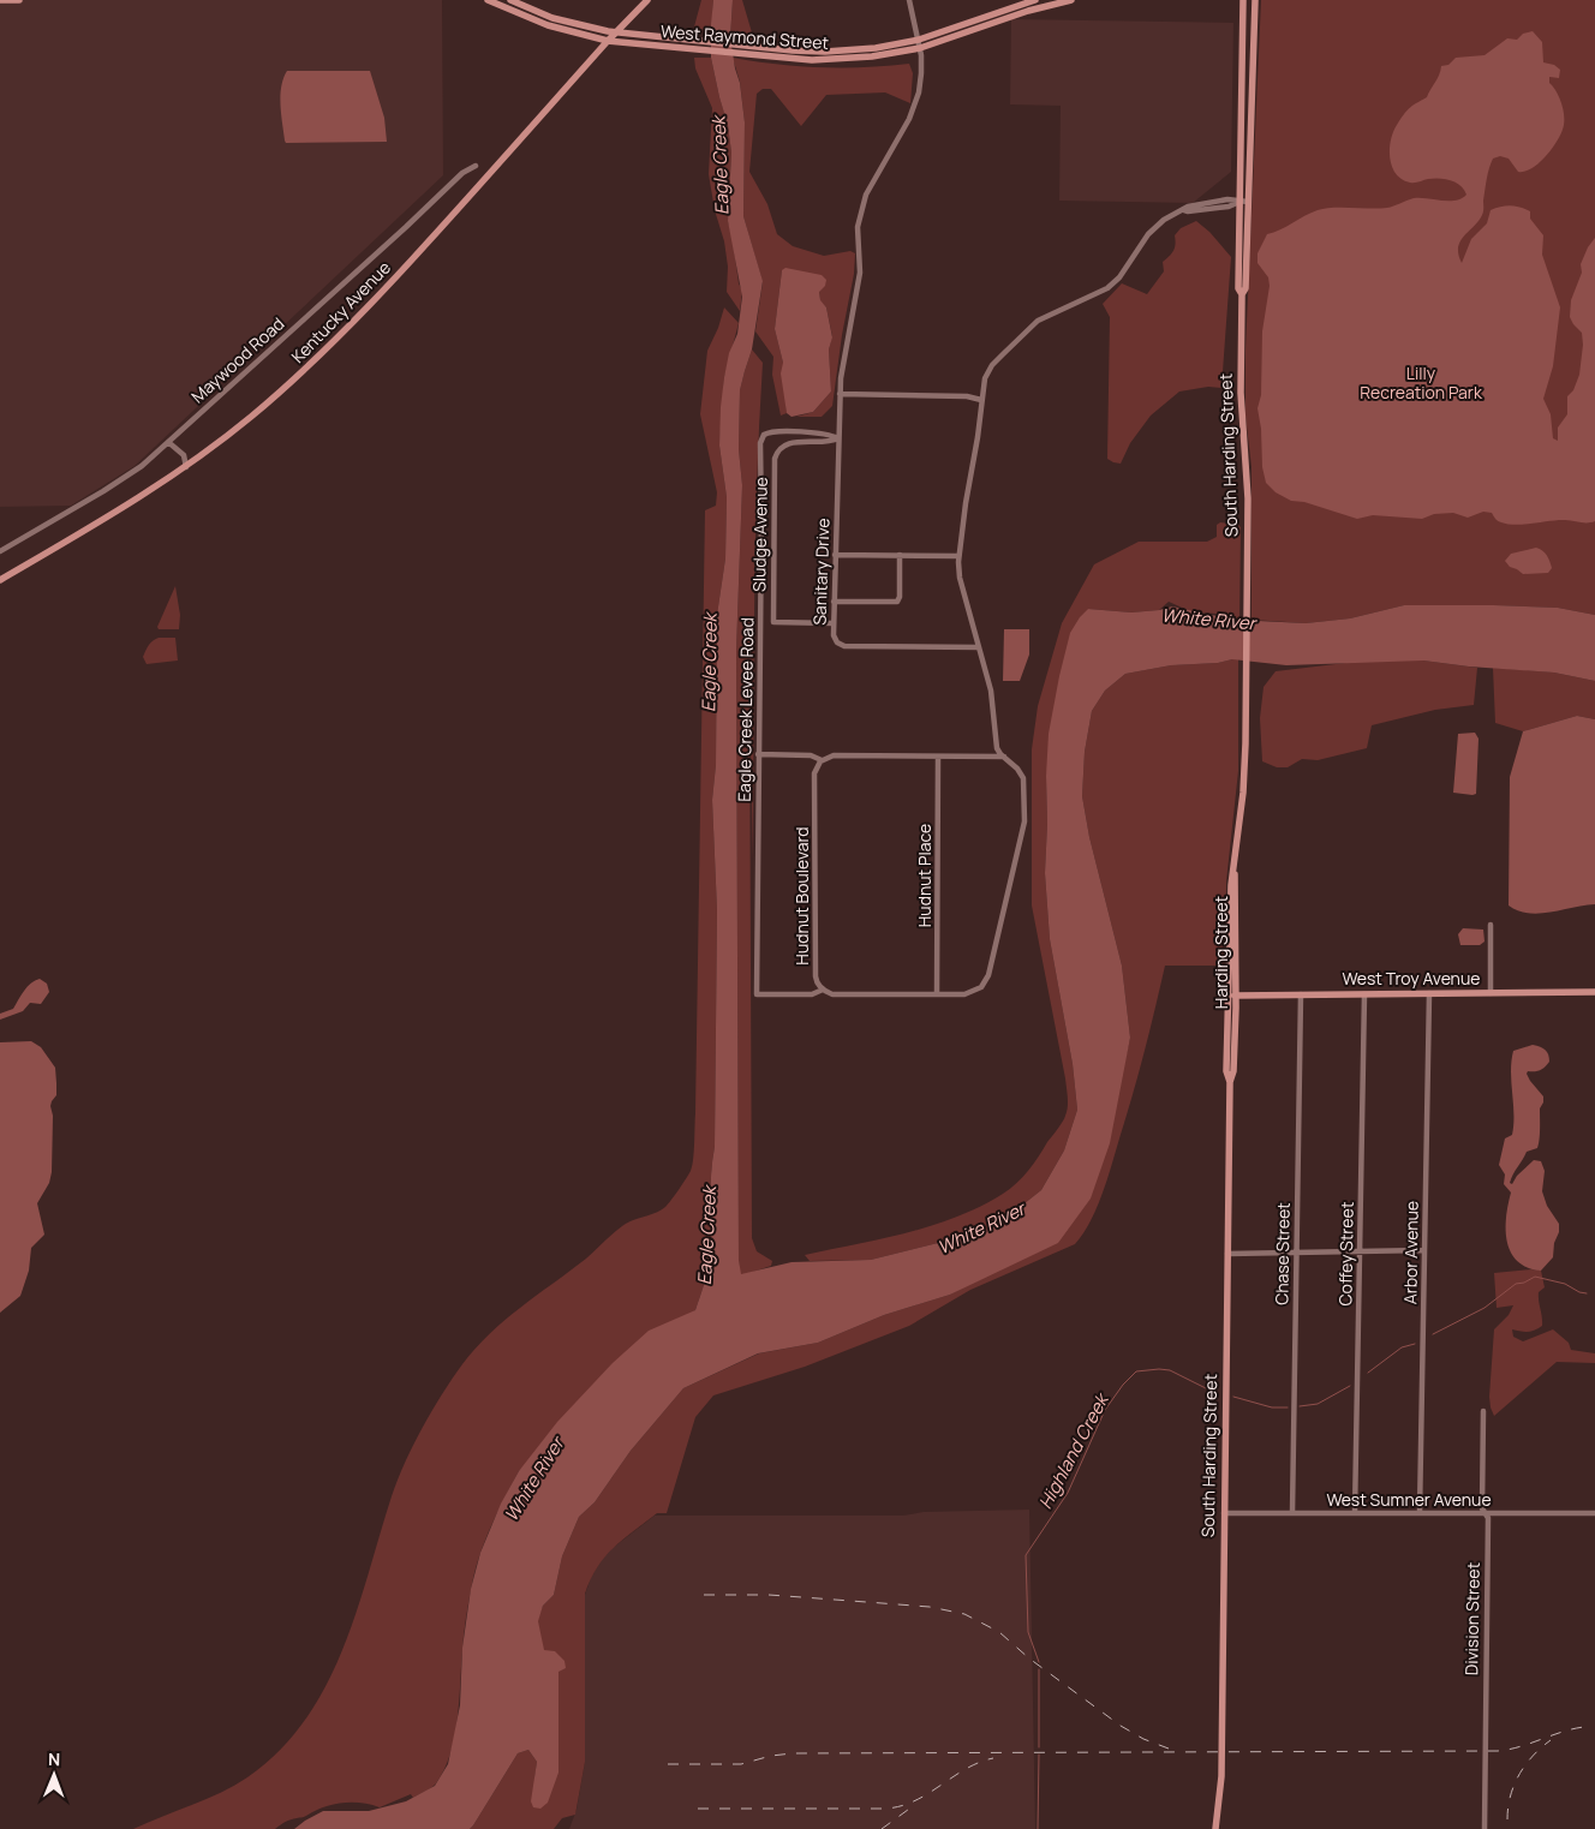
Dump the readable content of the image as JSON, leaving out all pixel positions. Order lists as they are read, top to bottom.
{
  "streets": {
    "main road": [
      "West Raymond Street",
      "Kentucky Avenue",
      "South Harding Street",
      "Harding Street",
      "West Troy Avenue"
    ],
    "street": [
      "Maywood Road",
      "Sludge Avenue",
      "Sanitary Drive",
      "Eagle Creek Levee Road",
      "Hudnut Place",
      "Hudnut Boulevard",
      "Arbor Avenue",
      "Chase Street",
      "Coffey Street",
      "West Sumner Avenue",
      "Division Street"
    ]
  },
  "crossings": [
    ["West Raymond Street", "Kentucky Avenue"],
    ["West Raymond Street", "Sanitary Drive"],
    ["South Harding Street", "Harding Street"],
    ["South Harding Street", "West Sumner Avenue"],
    ["Sludge Avenue", "Sanitary Drive"],
    ["Sludge Avenue", "Eagle Creek Levee Road"],
    ["Sanitary Drive", "Eagle Creek Levee Road"],
    ["Eagle Creek Levee Road", "Hudnut Boulevard"],
    ["Harding Street", "West Troy Avenue"],
    ["West Troy Avenue", "Arbor Avenue"],
    ["West Troy Avenue", "Chase Street"],
    ["West Troy Avenue", "Coffey Street"],
    ["Arbor Avenue", "West Sumner Avenue"],
    ["Chase Street", "West Sumner Avenue"],
    ["Coffey Street", "West Sumner Avenue"],
    ["West Sumner Avenue", "Division Street"]
  ],
  "water": ["Eagle Creek", "White River", "Highland Creek"],
  "parks": ["Lilly Recreation Park"],
  "north": "top"
}
